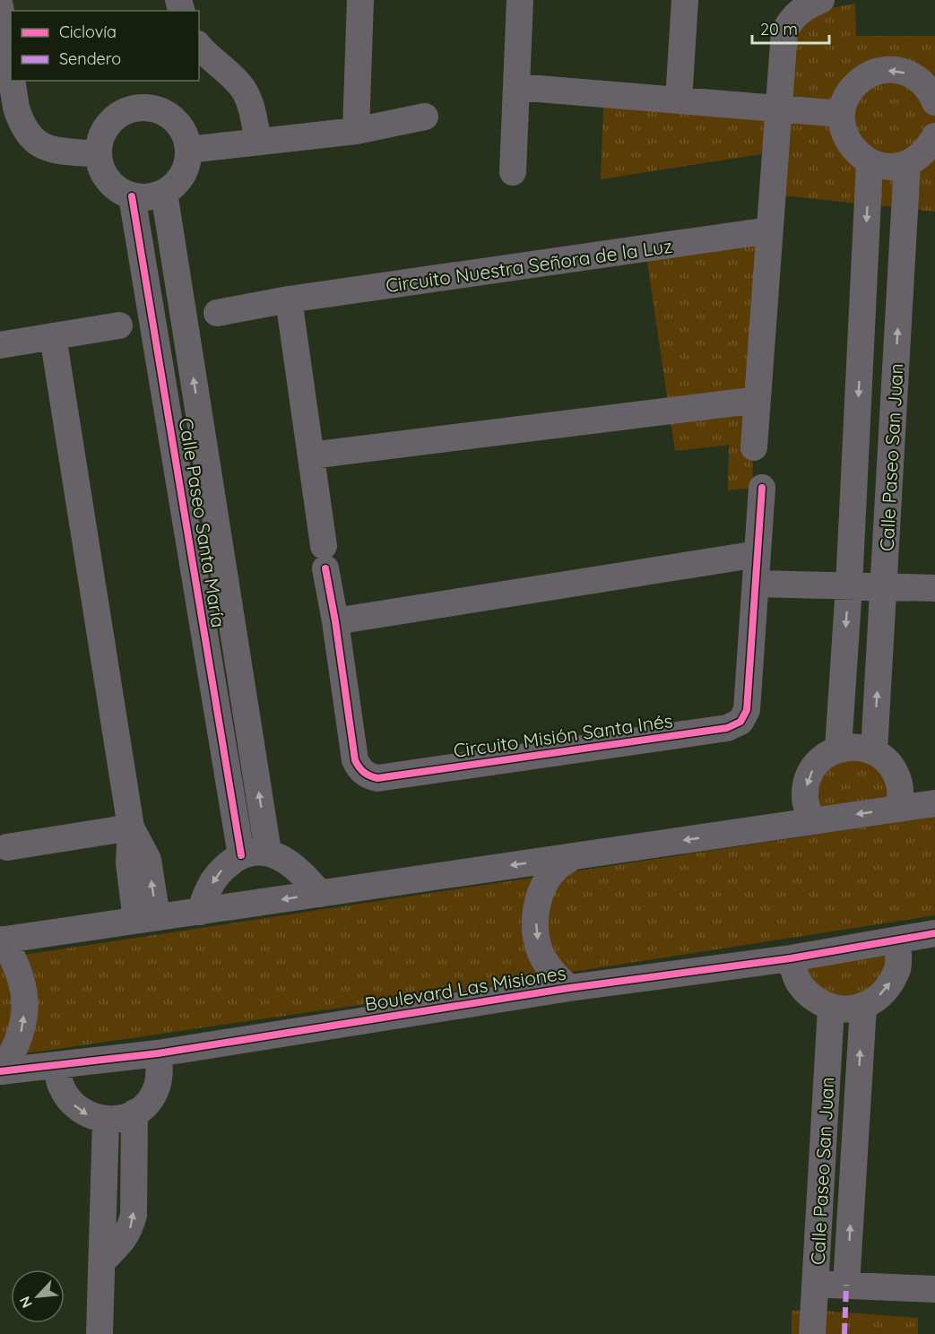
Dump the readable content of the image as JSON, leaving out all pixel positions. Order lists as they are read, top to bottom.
{
  "streets": {
    "street": [
      "Circuito Nuestra Señora de la Luz",
      "Calle Paseo San Juan",
      "Calle Paseo Santa María",
      "Circuito Misión Santa Inés",
      "Boulevard Las Misiones"
    ]
  },
  "legend": ["Ciclovía", "Sendero"],
  "scale_bar": "20 m",
  "north": "bottom left"
}
